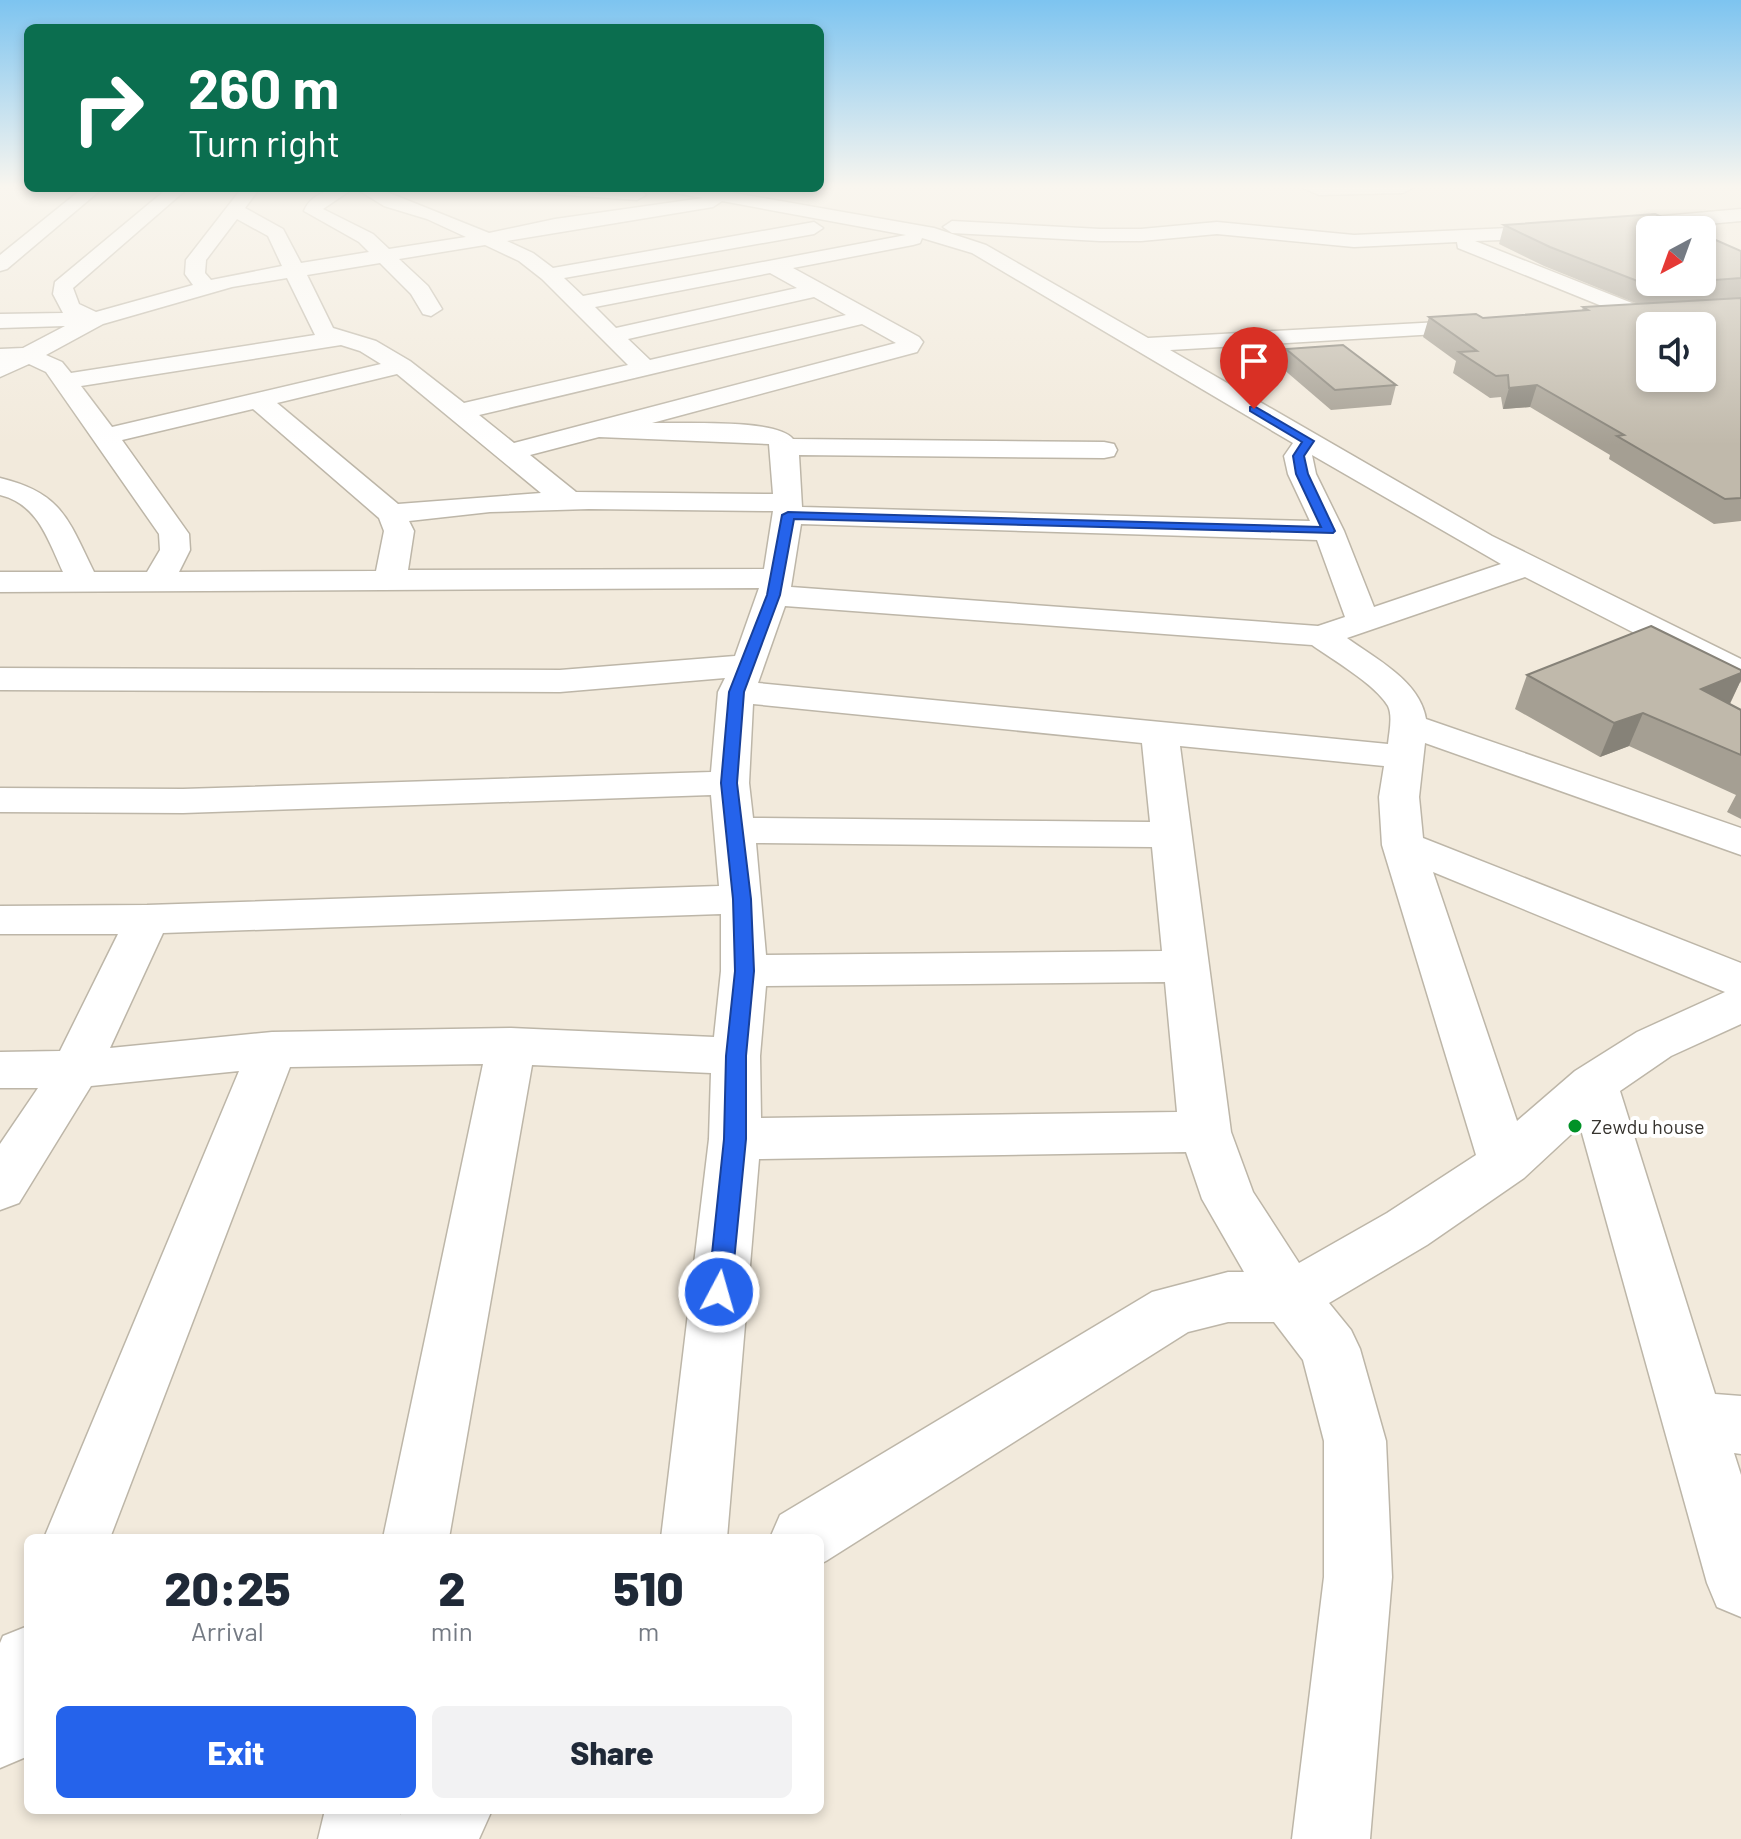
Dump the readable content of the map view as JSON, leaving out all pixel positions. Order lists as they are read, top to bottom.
{
  "places": ["Zewdu house"],
  "north": "bottom left",
  "page": {
    "turn": ["260 m", "Turn right"],
    "eta": [
      "20:25",
      "Arrival",
      "2",
      "min",
      "510",
      "m"
    ],
    "buttons": ["Exit", "Share"]
  }
}
